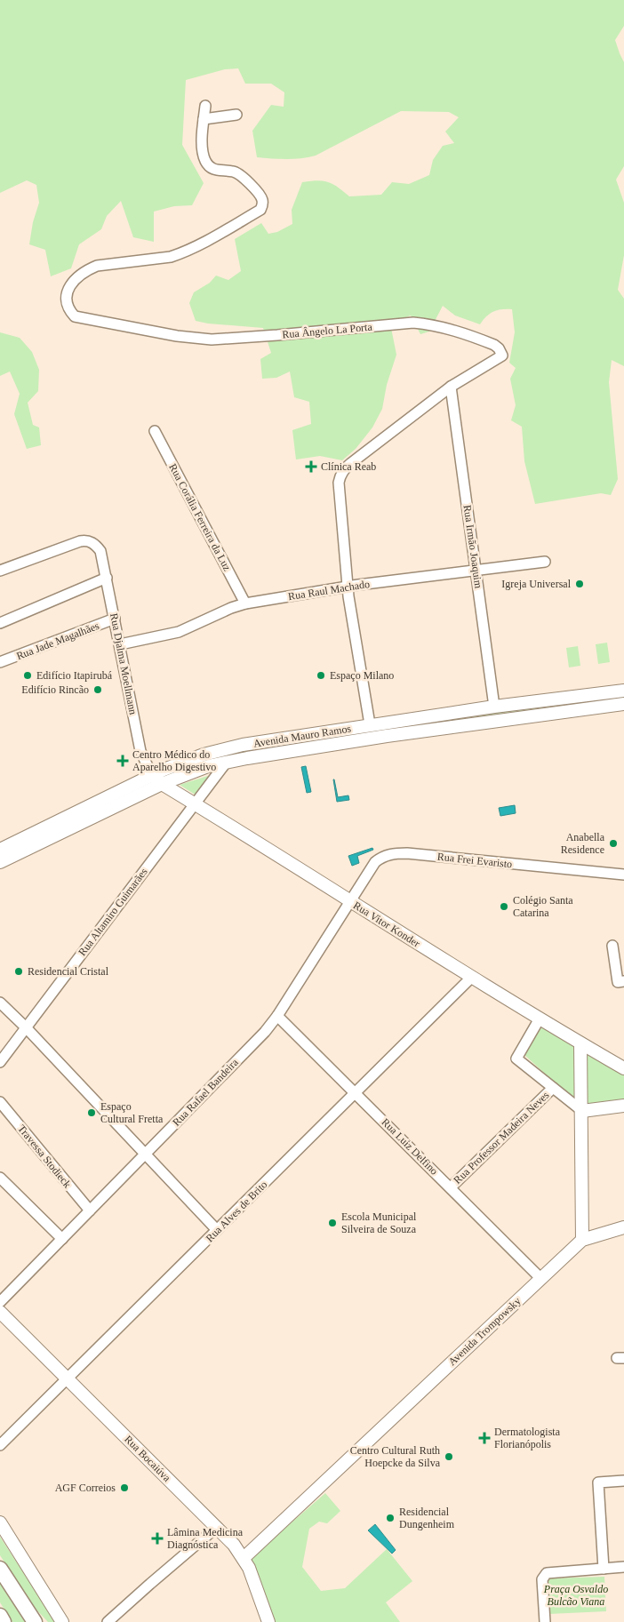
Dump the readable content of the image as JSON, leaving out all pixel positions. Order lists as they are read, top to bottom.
{
  "streets": {
    "main road": [
      "Avenida Mauro Ramos",
      "Rua Vitor Konder",
      "Avenida Trompowsky",
      "Rua Bocaiúva"
    ],
    "street": [
      "Rua Ângelo La Porta",
      "Rua Corália Ferreira da Luz",
      "Rua Irmão Joaquim",
      "Rua Raul Machado",
      "Rua Jade Magalhães",
      "Rua Djalma Moellmann",
      "Rua Frei Evaristo",
      "Rua Altamiro Guimarães",
      "Rua Rafael Bandeira",
      "Rua Professor Madeira Neves",
      "Rua Luiz Delfino",
      "Travessa Stodieck",
      "Rua Alves de Brito"
    ]
  },
  "crossings": [
    ["Rua Ângelo La Porta", "Rua Irmão Joaquim"],
    ["Rua Ângelo La Porta", "Rua Raul Machado"],
    ["Rua Ângelo La Porta", "Avenida Mauro Ramos"],
    ["Rua Corália Ferreira da Luz", "Rua Raul Machado"],
    ["Rua Irmão Joaquim", "Rua Raul Machado"],
    ["Rua Irmão Joaquim", "Avenida Mauro Ramos"],
    ["Rua Raul Machado", "Rua Djalma Moellmann"],
    ["Rua Jade Magalhães", "Rua Djalma Moellmann"],
    ["Rua Djalma Moellmann", "Avenida Mauro Ramos"],
    ["Rua Djalma Moellmann", "Rua Vitor Konder"],
    ["Avenida Mauro Ramos", "Rua Altamiro Guimarães"],
    ["Avenida Mauro Ramos", "Rua Vitor Konder"],
    ["Rua Frei Evaristo", "Rua Vitor Konder"],
    ["Rua Frei Evaristo", "Rua Rafael Bandeira"],
    ["Rua Altamiro Guimarães", "Rua Vitor Konder"],
    ["Rua Vitor Konder", "Rua Rafael Bandeira"],
    ["Rua Vitor Konder", "Rua Alves de Brito"],
    ["Rua Rafael Bandeira", "Rua Luiz Delfino"],
    ["Rua Rafael Bandeira", "Travessa Stodieck"],
    ["Rua Professor Madeira Neves", "Rua Luiz Delfino"],
    ["Rua Luiz Delfino", "Rua Alves de Brito"],
    ["Rua Luiz Delfino", "Avenida Trompowsky"],
    ["Rua Alves de Brito", "Rua Bocaiúva"],
    ["Avenida Trompowsky", "Rua Bocaiúva"]
  ],
  "parks": ["Praça Osvaldo Bulcão Viana"],
  "places": {
    "health": [
      "Clínica Reab",
      "Centro Médico do Aparelho Digestivo",
      "Dermatologista Florianópolis",
      "Lâmina Medicina Diagnóstica"
    ],
    "other": [
      "Igreja Universal",
      "Edifício Itapirubá",
      "Espaço Milano",
      "Edifício Rincão",
      "Anabella Residence",
      "Colégio Santa Catarina",
      "Residencial Cristal",
      "Espaço Cultural Fretta",
      "Escola Municipal Silveira de Souza",
      "Centro Cultural Ruth Hoepcke da Silva",
      "AGF Correios",
      "Residencial Dungenheim"
    ]
  }
}
